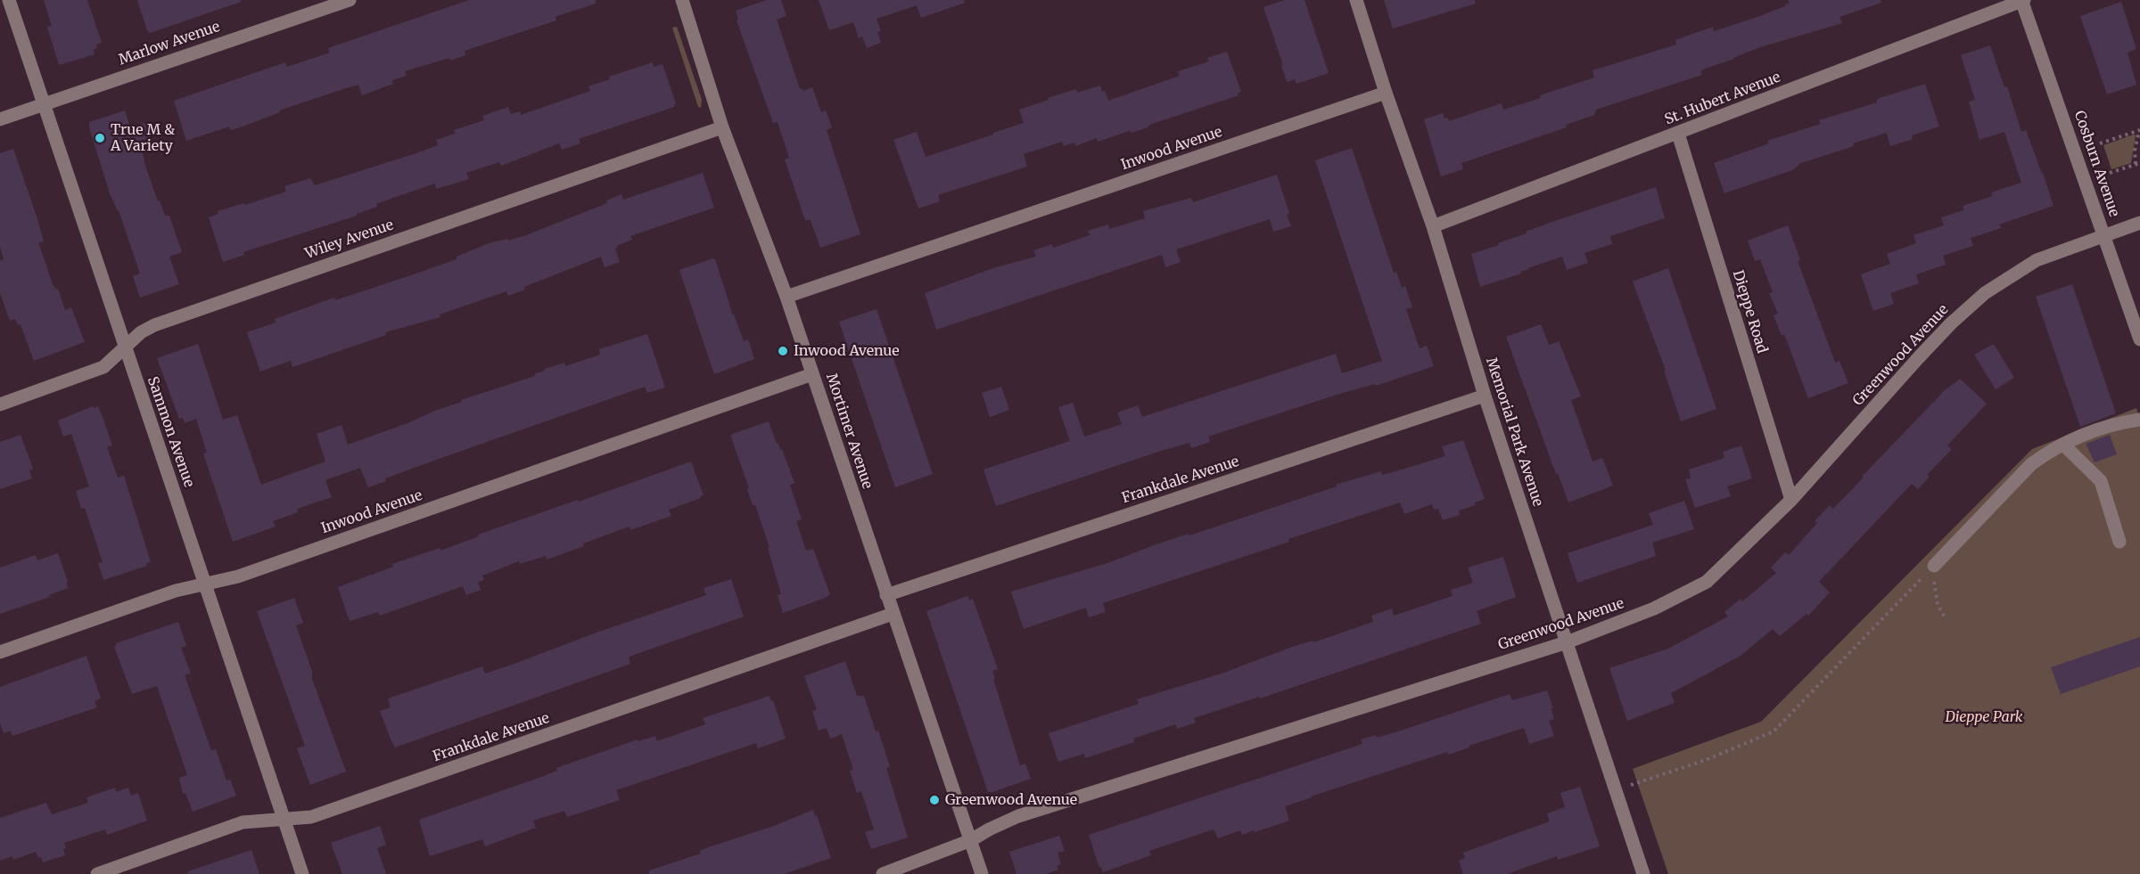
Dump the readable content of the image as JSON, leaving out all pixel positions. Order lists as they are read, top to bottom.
{
  "streets": {
    "street": [
      "Marlow Avenue",
      "St. Hubert Avenue",
      "Inwood Avenue",
      "Cosburn Avenue",
      "Wiley Avenue",
      "Dieppe Road",
      "Greenwood Avenue",
      "Mortimer Avenue",
      "Sammon Avenue",
      "Memorial Park Avenue",
      "Frankdale Avenue"
    ]
  },
  "crossings": [
    ["Marlow Avenue", "Sammon Avenue"],
    ["St. Hubert Avenue", "Cosburn Avenue"],
    ["St. Hubert Avenue", "Dieppe Road"],
    ["St. Hubert Avenue", "Memorial Park Avenue"],
    ["Inwood Avenue", "Mortimer Avenue"],
    ["Inwood Avenue", "Sammon Avenue"],
    ["Inwood Avenue", "Memorial Park Avenue"],
    ["Cosburn Avenue", "Greenwood Avenue"],
    ["Wiley Avenue", "Mortimer Avenue"],
    ["Wiley Avenue", "Sammon Avenue"],
    ["Dieppe Road", "Greenwood Avenue"],
    ["Greenwood Avenue", "Mortimer Avenue"],
    ["Greenwood Avenue", "Memorial Park Avenue"],
    ["Mortimer Avenue", "Frankdale Avenue"],
    ["Sammon Avenue", "Frankdale Avenue"],
    ["Memorial Park Avenue", "Frankdale Avenue"]
  ],
  "parks": ["Dieppe Park"],
  "places": ["True M & A Variety", "Inwood Avenue", "Greenwood Avenue"]
}
